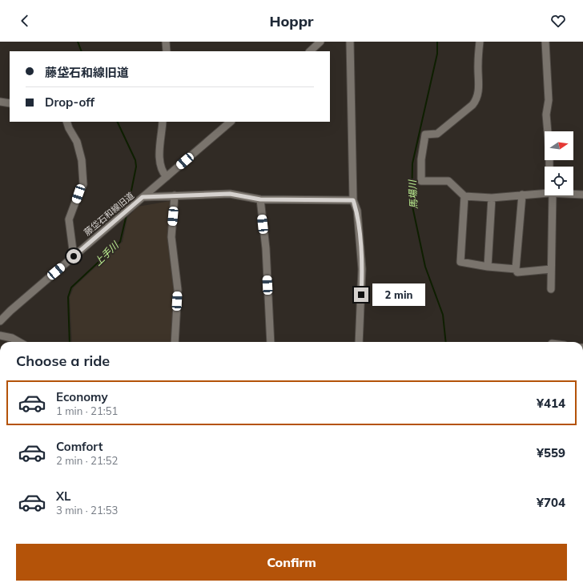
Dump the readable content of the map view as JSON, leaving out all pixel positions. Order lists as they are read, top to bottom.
{
  "streets": {
    "street": ["藤垈石和線旧道"]
  },
  "water": ["馬場川", "上手川"],
  "north": "right",
  "page": {
    "header": "Hoppr",
    "banner": ["藤垈石和線旧道", "Drop-off"],
    "bubble": "2 min",
    "heading": "Choose a ride",
    "list": [
      {
        "name": "Economy",
        "note": "1 min · 21:51",
        "value": "¥414"
      },
      {
        "name": "Comfort",
        "note": "2 min · 21:52",
        "value": "¥559"
      },
      {
        "name": "XL",
        "note": "3 min · 21:53",
        "value": "¥704"
      }
    ],
    "buttons": "Confirm"
  }
}
